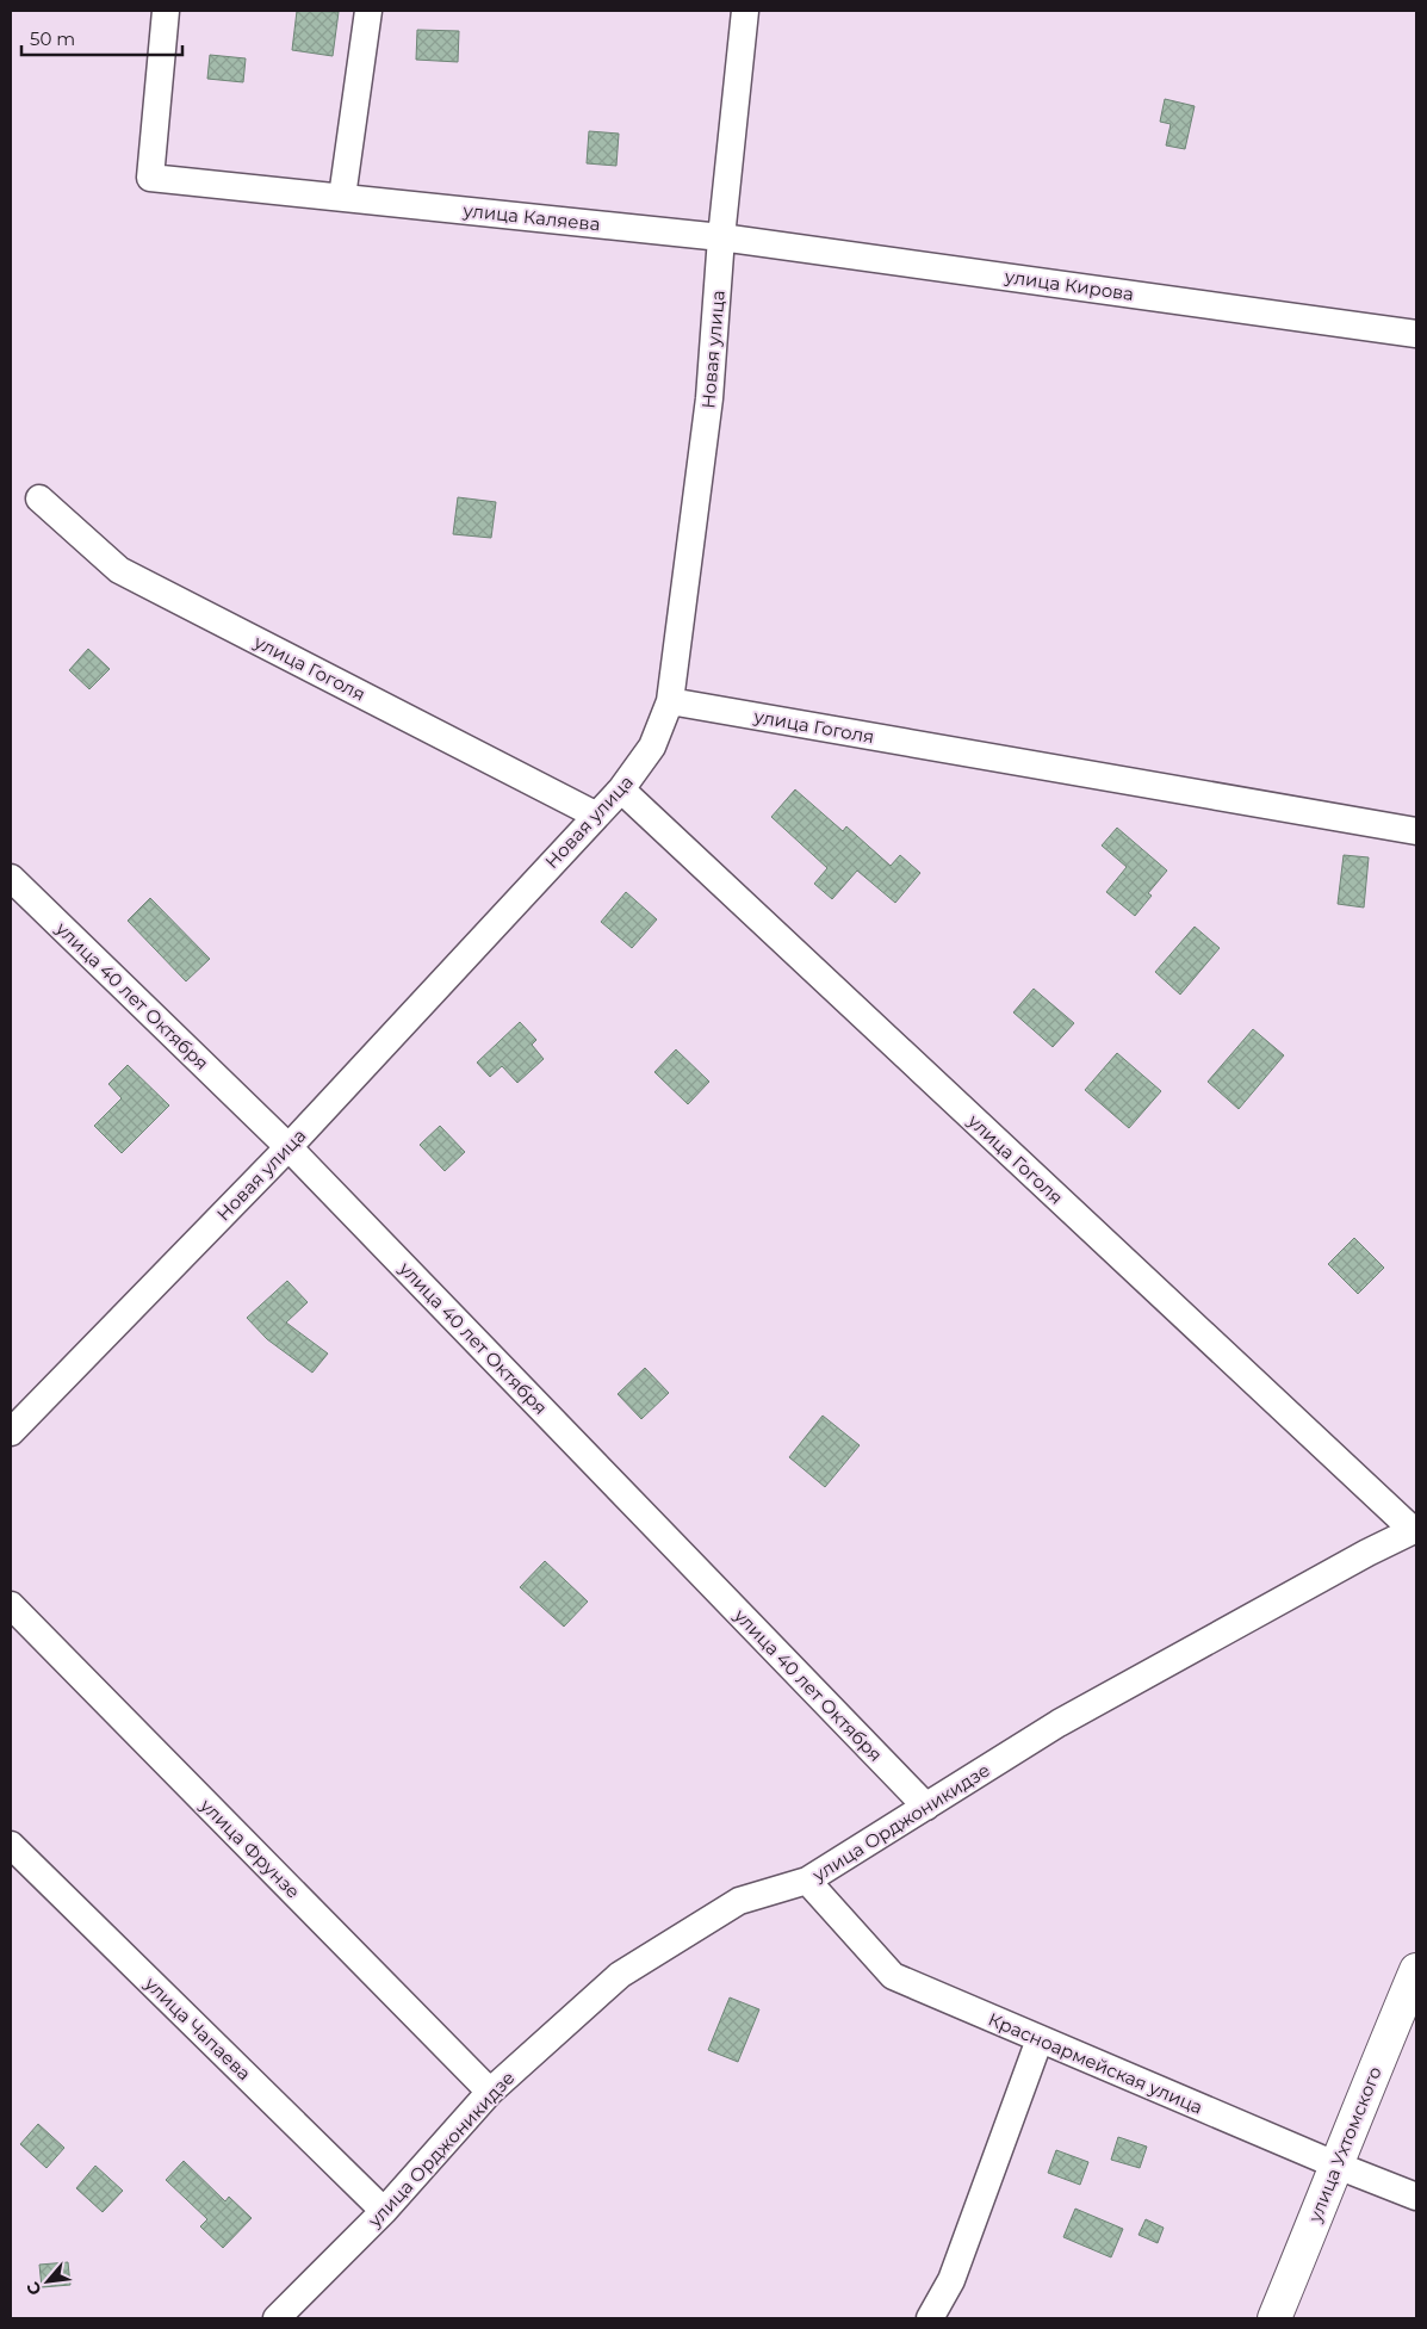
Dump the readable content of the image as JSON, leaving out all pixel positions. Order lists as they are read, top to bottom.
{
  "streets": {
    "main road": ["улица Ухтомского"],
    "street": [
      "улица Каляева",
      "улица Кирова",
      "Новая улица",
      "улица Гоголя",
      "улица 40 лет Октября",
      "улица Орджоникидзе",
      "улица Фрунзе",
      "улица Чапаева",
      "Красноармейская улица"
    ]
  },
  "crossings": [
    ["улица Каляева", "улица Кирова"],
    ["улица Каляева", "Новая улица"],
    ["улица Кирова", "Новая улица"],
    ["Новая улица", "улица Гоголя"],
    ["Новая улица", "улица 40 лет Октября"],
    ["улица Гоголя", "улица Орджоникидзе"],
    ["улица 40 лет Октября", "улица Орджоникидзе"],
    ["улица Орджоникидзе", "улица Фрунзе"],
    ["улица Орджоникидзе", "улица Чапаева"],
    ["улица Орджоникидзе", "Красноармейская улица"],
    ["Красноармейская улица", "улица Ухтомского"]
  ],
  "scale_bar": "50 m",
  "north": "bottom left"
}
